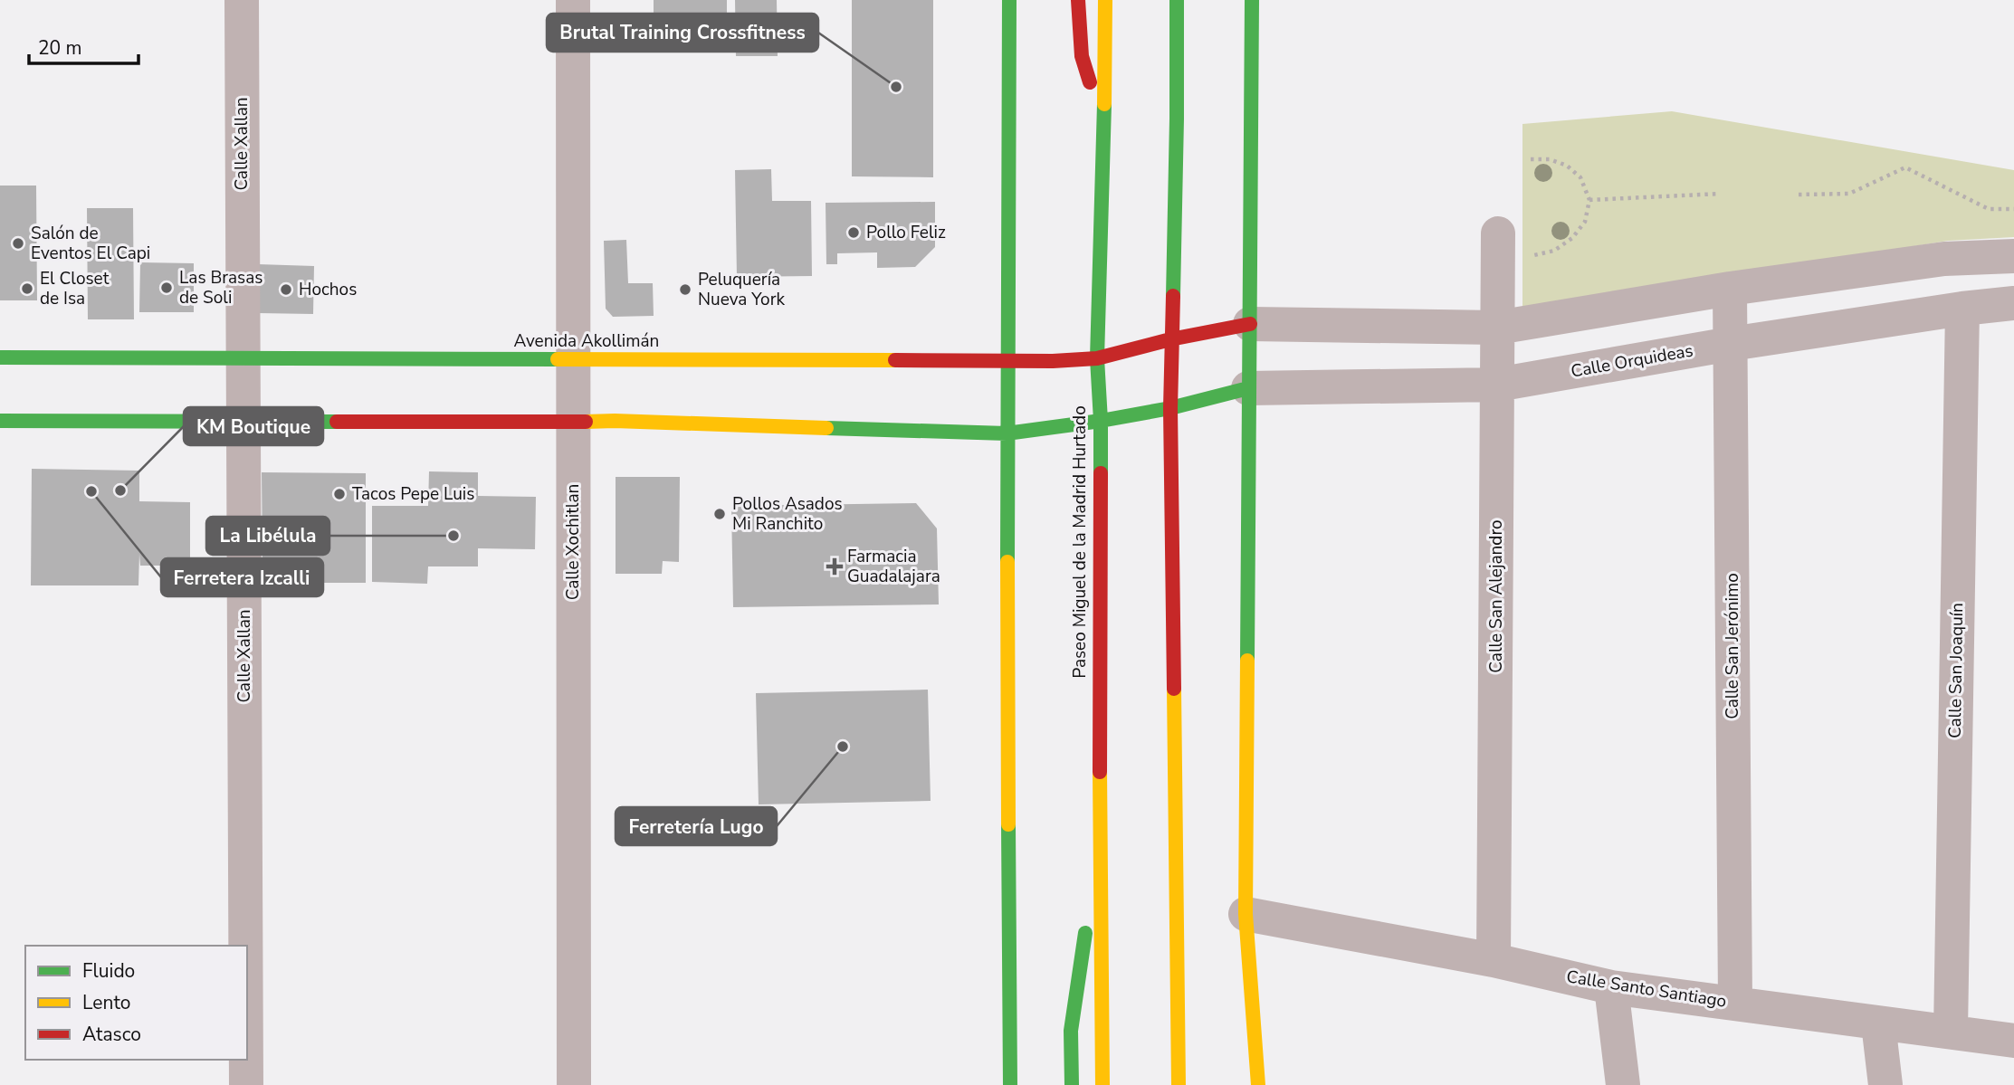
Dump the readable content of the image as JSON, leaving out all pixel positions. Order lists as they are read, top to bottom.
{
  "streets": {
    "main road": ["Avenida Akollimán", "Paseo Miguel de la Madrid Hurtado"],
    "street": [
      "Calle Xallan",
      "Calle Orquideas",
      "Calle Xochitlan",
      "Calle San Alejandro",
      "Calle San Jerónimo",
      "Calle San Joaquín",
      "Calle Santo Santiago"
    ]
  },
  "crossings": [
    ["Calle Xallan", "Avenida Akollimán"],
    ["Avenida Akollimán", "Calle Xochitlan"],
    ["Avenida Akollimán", "Paseo Miguel de la Madrid Hurtado"],
    ["Calle Orquideas", "Calle San Alejandro"],
    ["Calle Orquideas", "Calle San Jerónimo"],
    ["Calle Orquideas", "Calle San Joaquín"],
    ["Calle San Alejandro", "Calle Santo Santiago"],
    ["Calle San Jerónimo", "Calle Santo Santiago"],
    ["Calle San Joaquín", "Calle Santo Santiago"]
  ],
  "places": {
    "other": [
      "Brutal Training Crossfitness",
      "Pollo Feliz",
      "Salón de Eventos El Capi",
      "Las Brasas de Soli",
      "El Closet de Isa",
      "Hochos",
      "Peluquería Nueva York",
      "KM Boutique",
      "Ferretera Izcalli",
      "Tacos Pepe Luis",
      "Pollos Asados Mi Ranchito",
      "La Libélula",
      "Ferretería Lugo"
    ],
    "health": ["Farmacia Guadalajara"]
  },
  "legend": ["Fluido", "Lento", "Atasco"],
  "scale_bar": "20 m"
}
